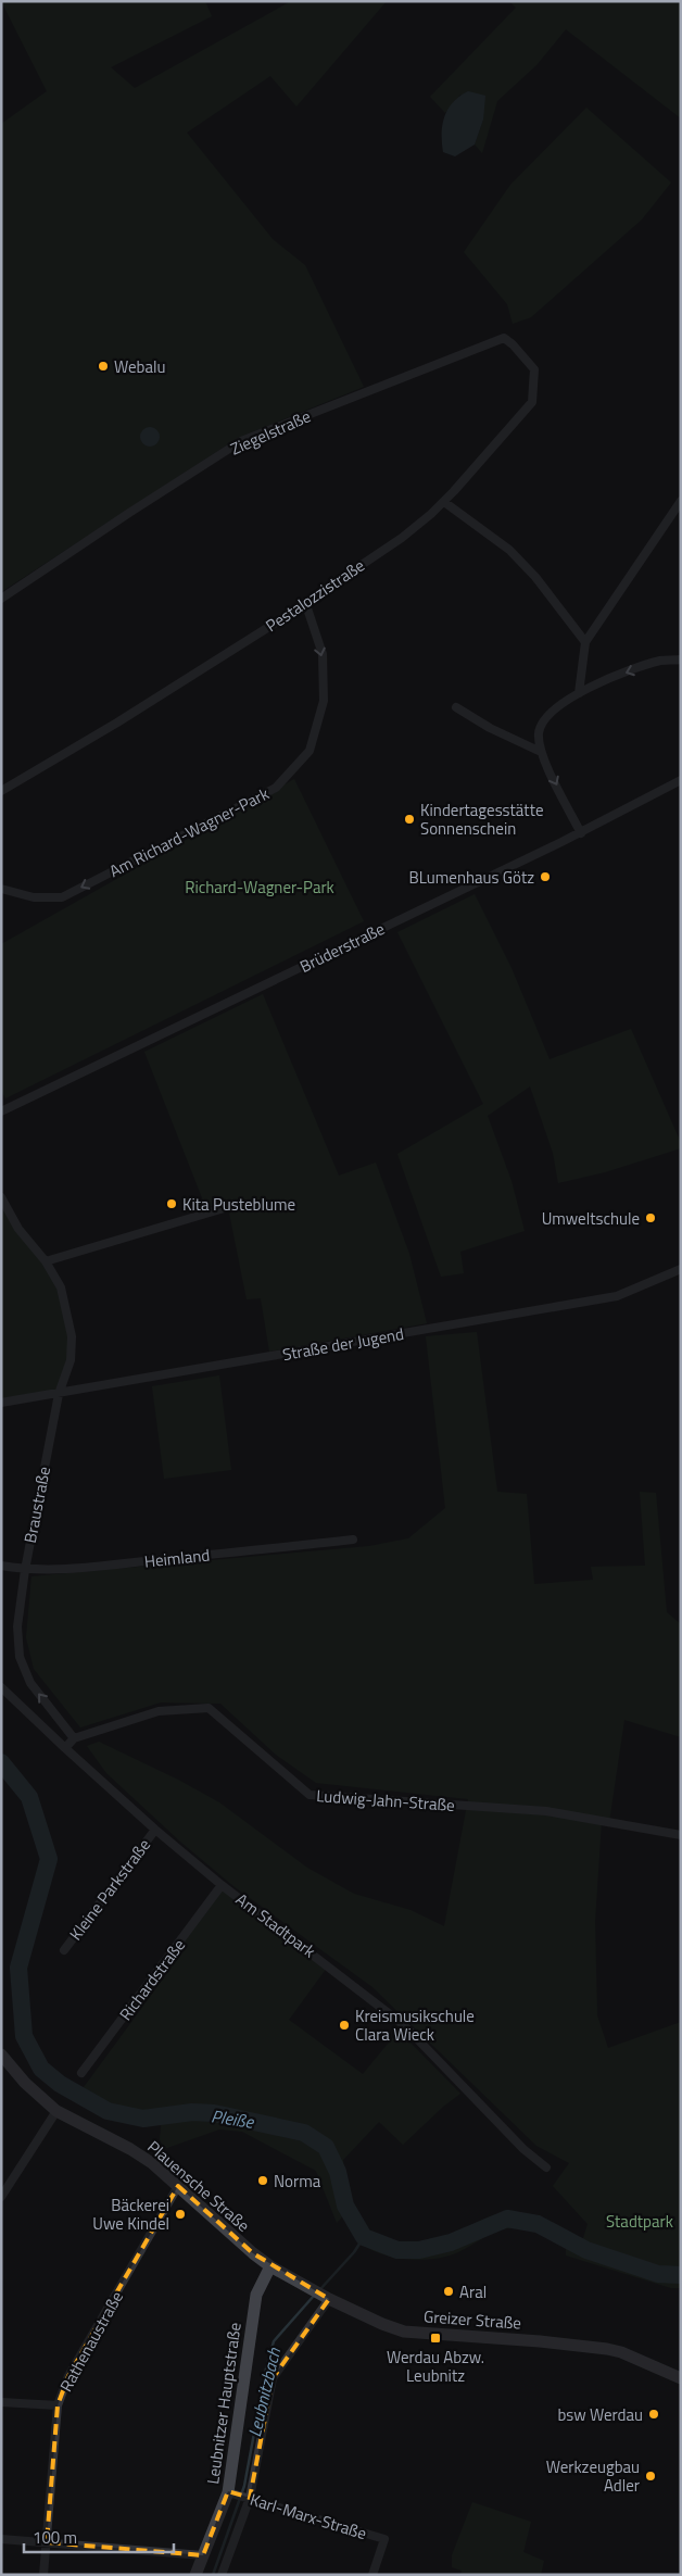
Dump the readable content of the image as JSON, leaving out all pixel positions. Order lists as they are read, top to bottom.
{
  "streets": {
    "street": [
      "Ziegelstraße",
      "Pestalozzistraße",
      "Am Richard-Wagner-Park",
      "Brüderstraße",
      "Straße der Jugend",
      "Braustraße",
      "Heimland",
      "Ludwig-Jahn-Straße",
      "Kleine Parkstraße",
      "Am Stadtpark",
      "Richardstraße",
      "Plauensche Straße",
      "Greizer Straße",
      "Rathenaustraße",
      "Leubnitzer Hauptstraße",
      "Karl-Marx-Straße"
    ]
  },
  "crossings": [
    ["Ziegelstraße", "Pestalozzistraße"],
    ["Pestalozzistraße", "Am Richard-Wagner-Park"],
    ["Straße der Jugend", "Braustraße"],
    ["Braustraße", "Heimland"],
    ["Braustraße", "Ludwig-Jahn-Straße"],
    ["Kleine Parkstraße", "Am Stadtpark"],
    ["Am Stadtpark", "Richardstraße"],
    ["Plauensche Straße", "Greizer Straße"],
    ["Plauensche Straße", "Rathenaustraße"],
    ["Plauensche Straße", "Leubnitzer Hauptstraße"],
    ["Greizer Straße", "Leubnitzer Hauptstraße"],
    ["Leubnitzer Hauptstraße", "Karl-Marx-Straße"]
  ],
  "one_way": ["Am Richard-Wagner-Park"],
  "water": ["Pleiße", "Leubnitzbach"],
  "parks": ["Richard-Wagner-Park", "Stadtpark"],
  "places": {
    "other": [
      "Webalu",
      "Kindertagesstätte Sonnenschein",
      "BLumenhaus Götz",
      "Kita Pusteblume",
      "Umweltschule",
      "Kreismusikschule Clara Wieck",
      "Norma",
      "Bäckerei Uwe Kindel",
      "Aral",
      "bsw Werdau",
      "Werkzeugbau Adler"
    ],
    "transit": ["Werdau Abzw. Leubnitz"]
  },
  "scale_bar": "100 m"
}
